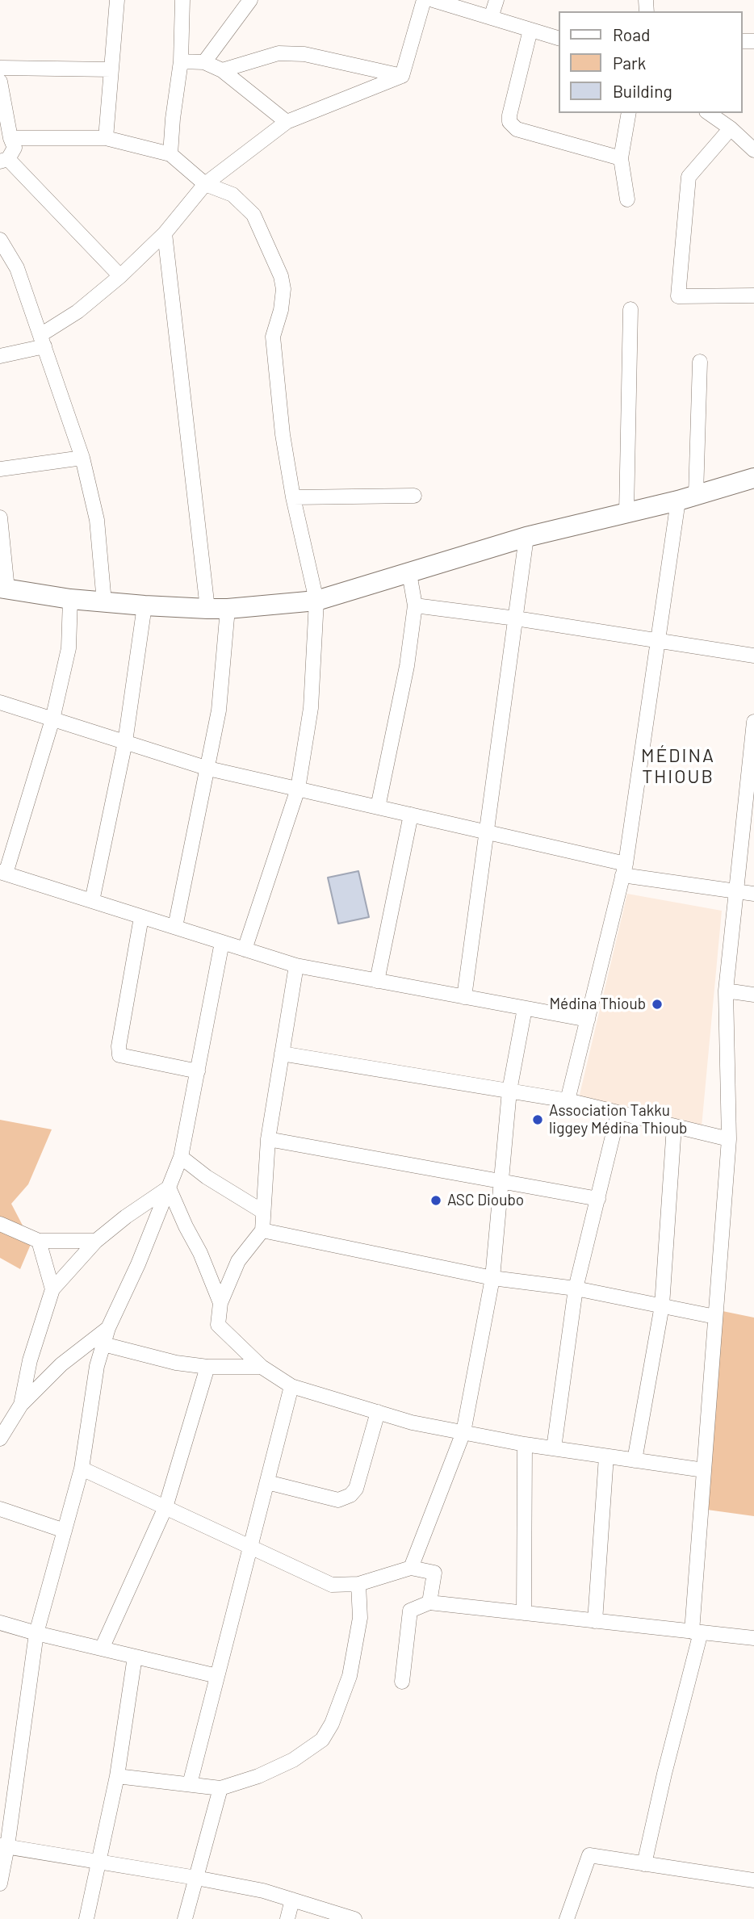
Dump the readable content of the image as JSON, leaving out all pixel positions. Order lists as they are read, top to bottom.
{
  "districts": ["MÉDINA THIOUB"],
  "places": ["Médina Thioub", "Association Takku liggey Médina Thioub", "ASC Dioubo"],
  "legend": ["Road", "Park", "Building"]
}
